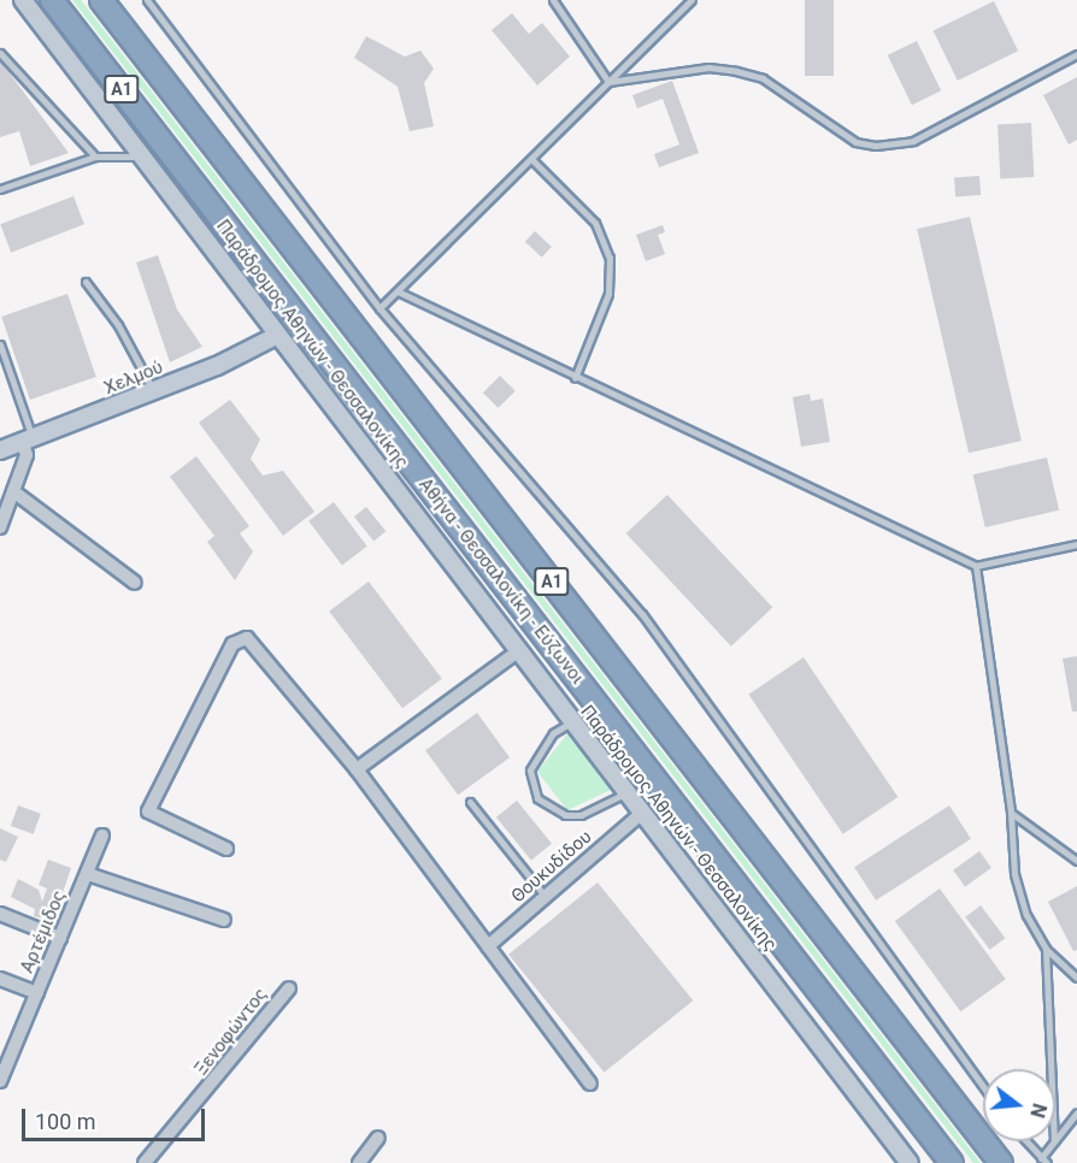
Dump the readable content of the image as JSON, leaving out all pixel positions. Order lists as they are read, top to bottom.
{
  "streets": {
    "highway": ["Α1", "Αθήνα - Θεσσαλονίκη - Εύζωνοι"],
    "main road": ["Παράδρομος Αθηνών - Θεσσαλονίκης", "Χελμού"],
    "street": ["Θουκυδίδου", "Αρτέμιδος", "Ξενοφώντος"]
  },
  "crossings": [
    ["Παράδρομος Αθηνών - Θεσσαλονίκης", "Χελμού"],
    ["Παράδρομος Αθηνών - Θεσσαλονίκης", "Θουκυδίδου"]
  ],
  "scale_bar": "100 m",
  "north": "right"
}
